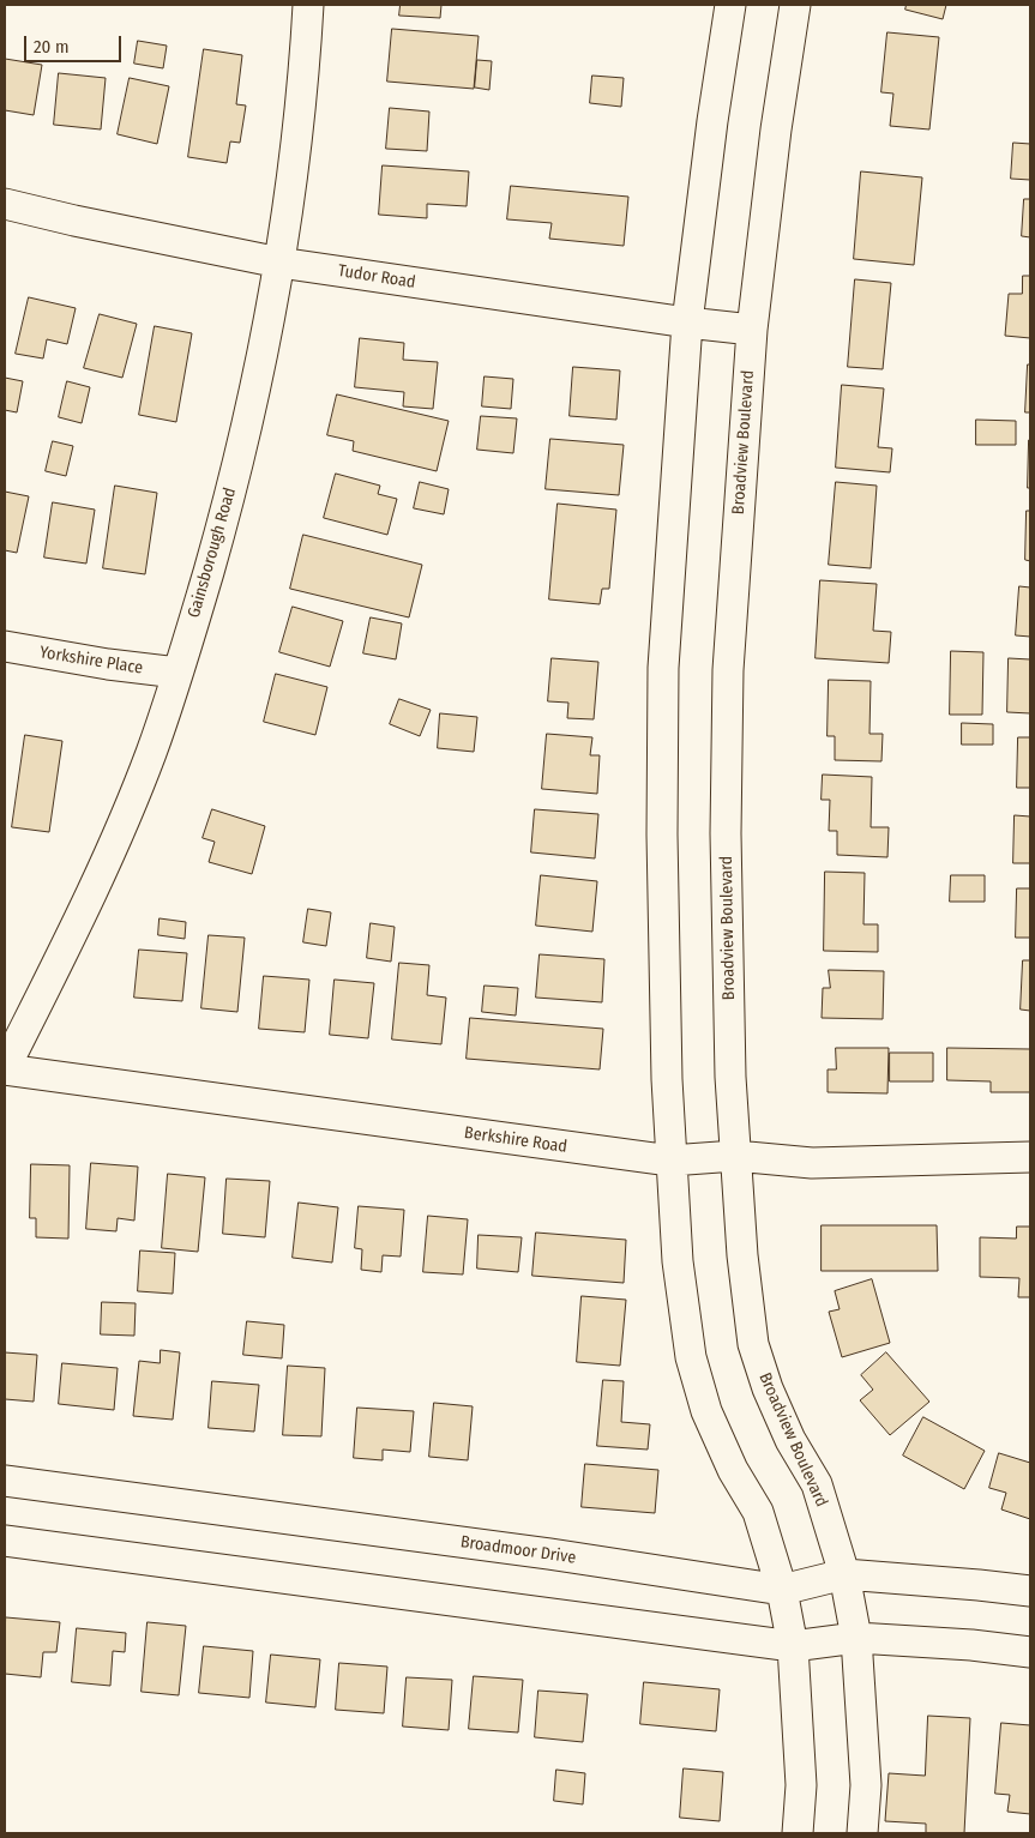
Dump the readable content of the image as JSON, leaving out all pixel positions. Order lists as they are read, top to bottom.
{
  "streets": {
    "street": [
      "Tudor Road",
      "Broadview Boulevard",
      "Gainsborough Road",
      "Yorkshire Place",
      "Berkshire Road",
      "Broadmoor Drive"
    ]
  },
  "crossings": [
    ["Tudor Road", "Broadview Boulevard"],
    ["Tudor Road", "Gainsborough Road"],
    ["Broadview Boulevard", "Berkshire Road"],
    ["Broadview Boulevard", "Broadmoor Drive"],
    ["Gainsborough Road", "Yorkshire Place"],
    ["Gainsborough Road", "Berkshire Road"]
  ],
  "scale_bar": "20 m"
}
